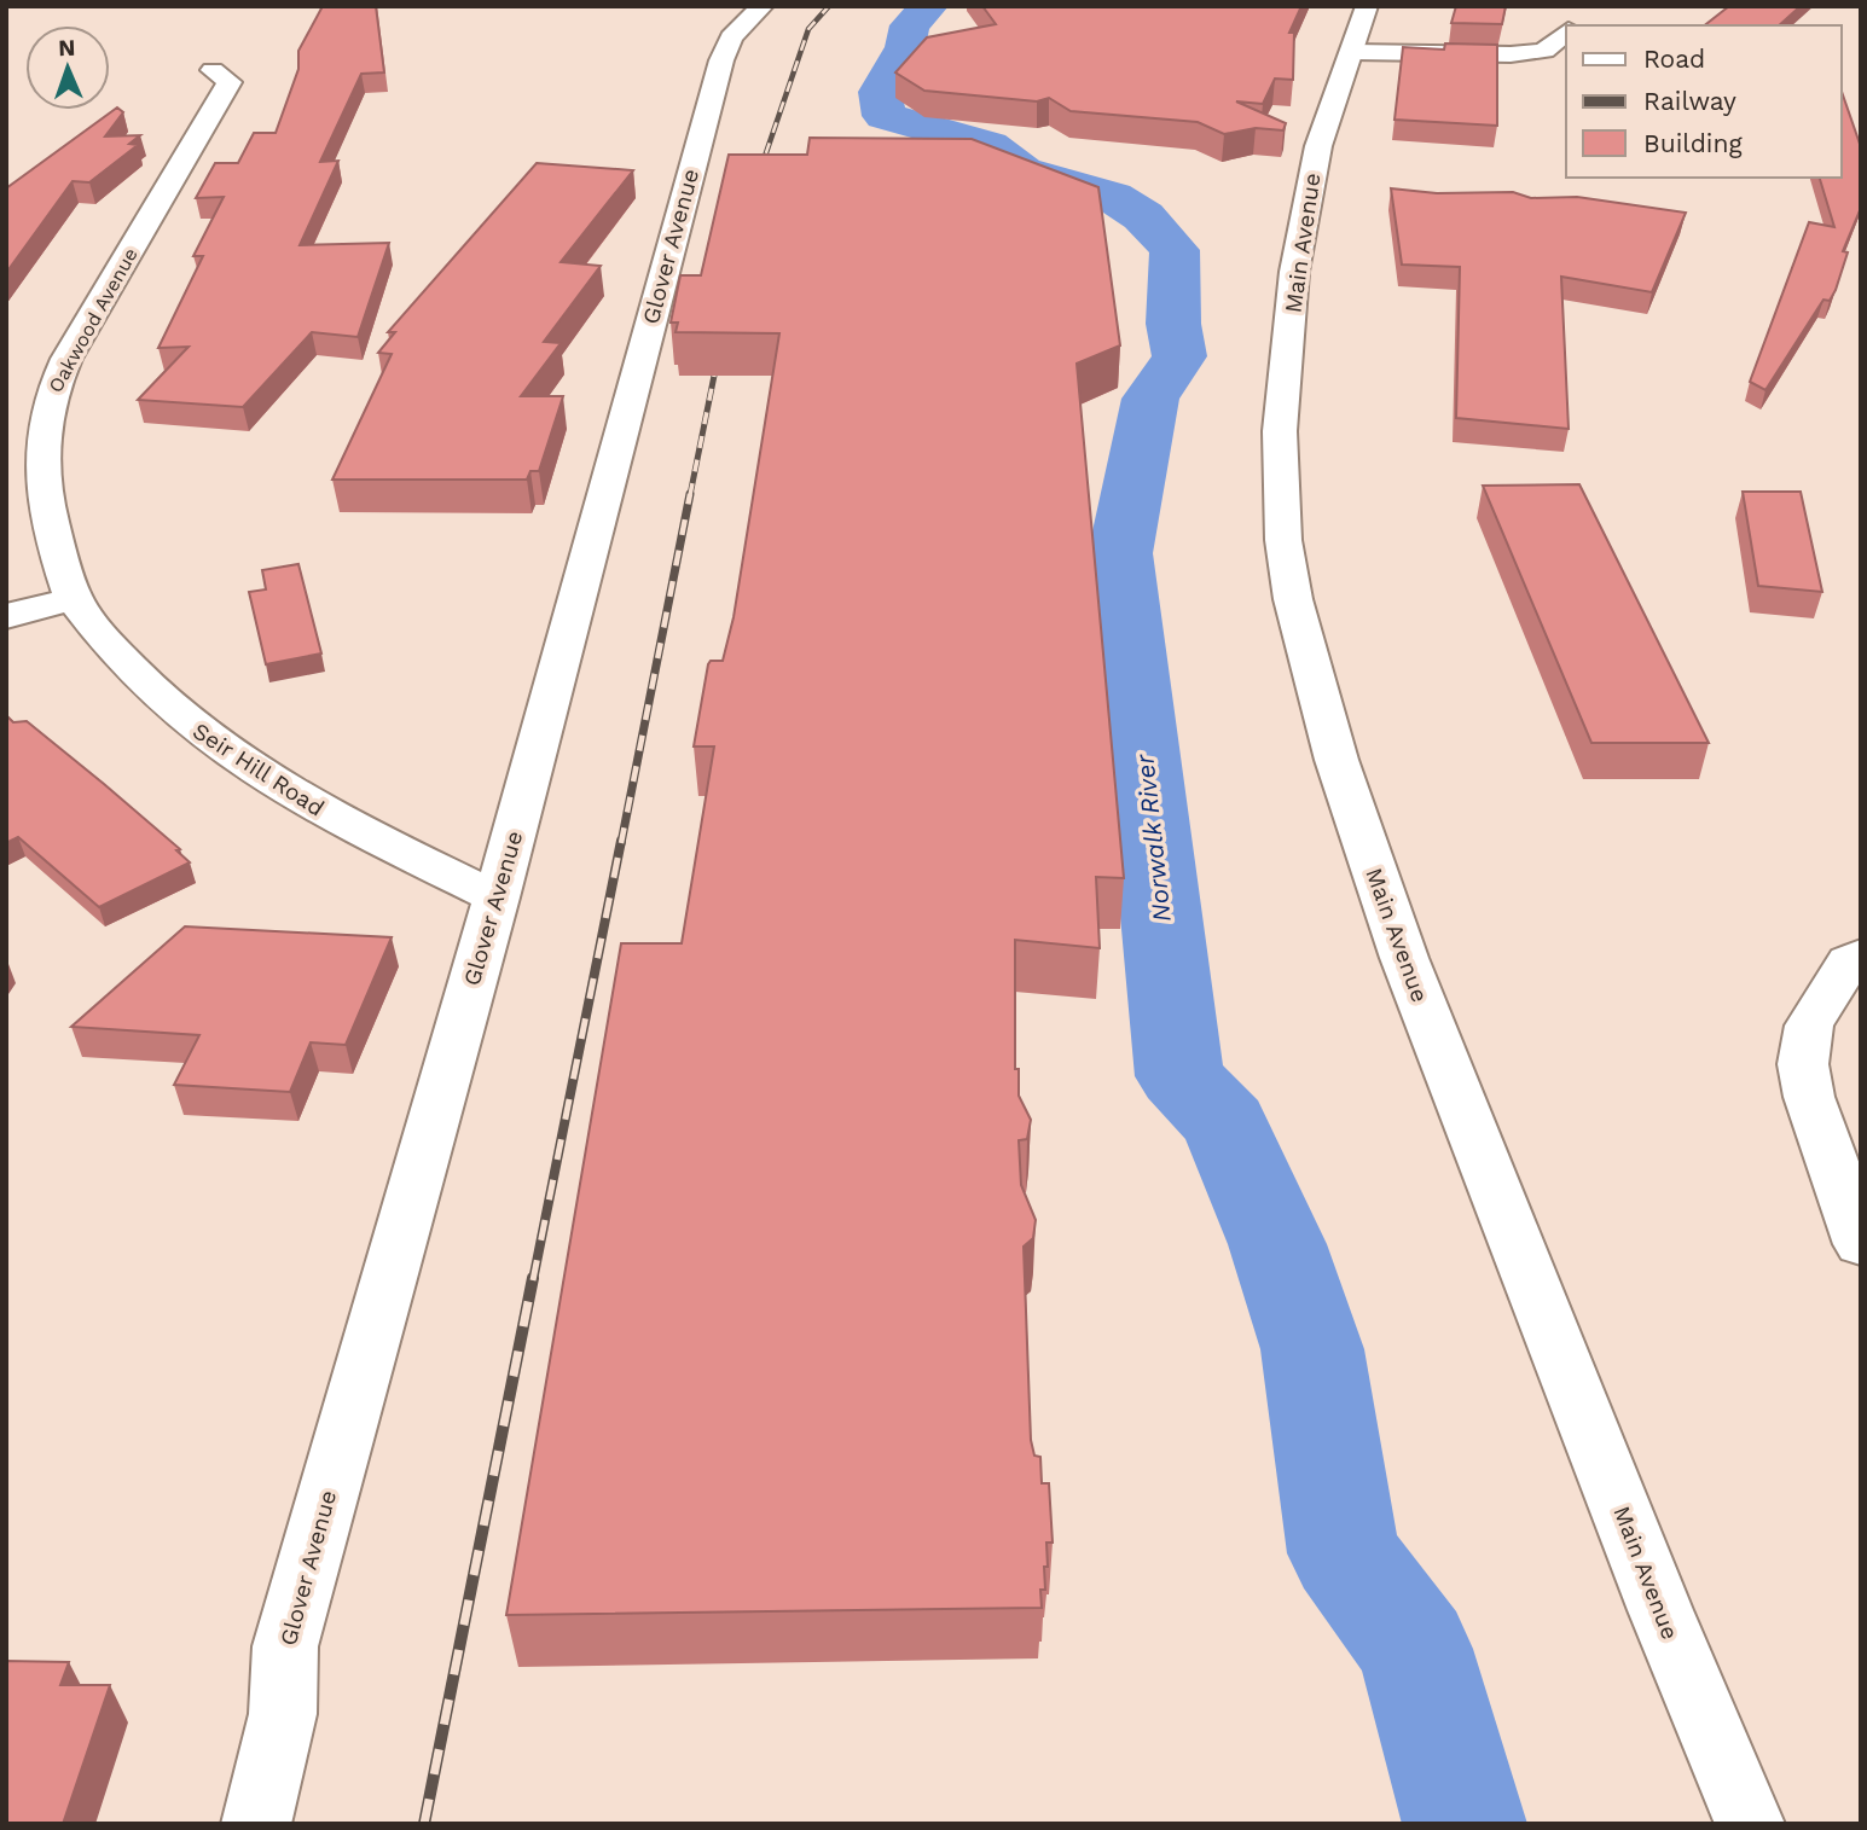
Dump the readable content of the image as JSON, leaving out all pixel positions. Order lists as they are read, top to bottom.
{
  "streets": {
    "street": [
      "Main Avenue",
      "Glover Avenue",
      "Oakwood Avenue",
      "Seir Hill Road"
    ]
  },
  "crossings": [
    ["Glover Avenue", "Seir Hill Road"],
    ["Oakwood Avenue", "Seir Hill Road"]
  ],
  "water": ["Norwalk River"],
  "legend": ["Road", "Railway", "Building"],
  "north": "top"
}
